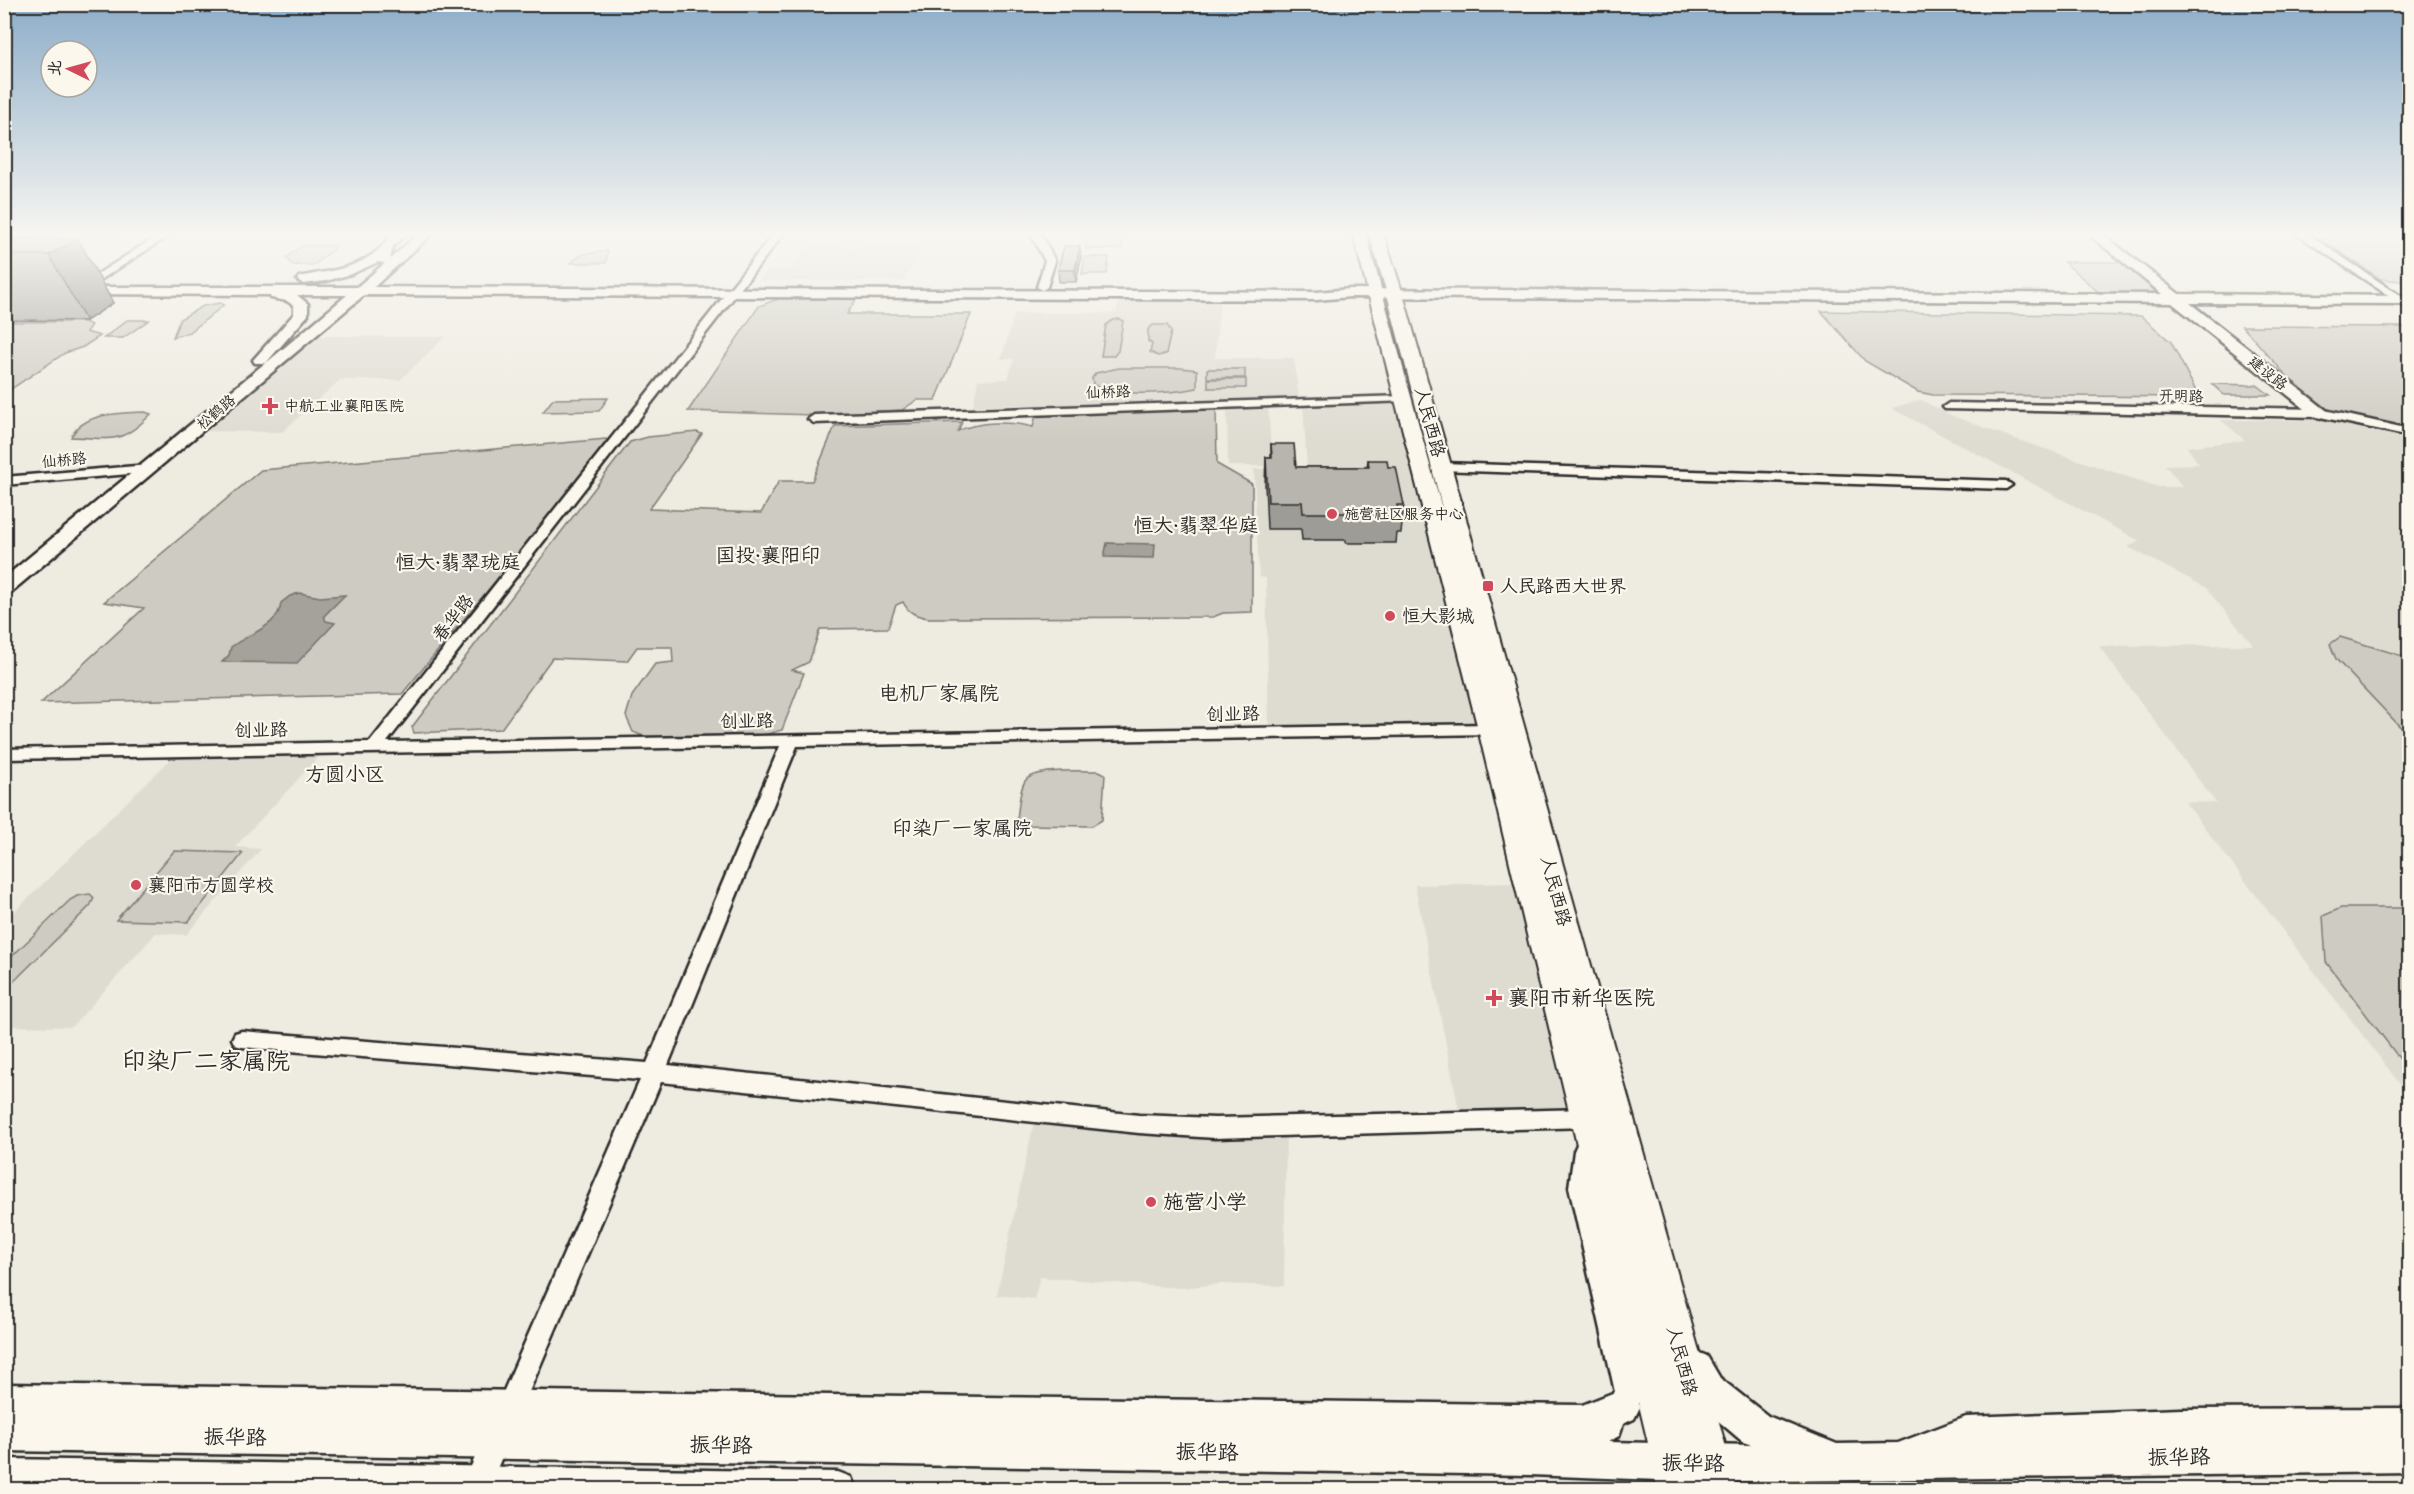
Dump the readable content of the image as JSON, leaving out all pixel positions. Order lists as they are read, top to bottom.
{
  "streets": {
    "main road": [
      "建设路",
      "松鹤路",
      "人民西路",
      "振华路"
    ],
    "street": [
      "仙桥路",
      "开明路",
      "春华路",
      "创业路"
    ]
  },
  "crossings": [
    ["建设路", "开明路"],
    ["仙桥路", "松鹤路"],
    ["仙桥路", "人民西路"],
    ["人民西路", "创业路"],
    ["人民西路", "振华路"],
    ["春华路", "创业路"]
  ],
  "districts": [
    "恒大·翡翠华庭",
    "国投·襄阳印",
    "恒大·翡翠珑庭",
    "电机厂家属院",
    "方圆小区",
    "印染厂一家属院",
    "印染厂二家属院"
  ],
  "places": {
    "health": ["中航工业襄阳医院", "襄阳市新华医院"],
    "other": [
      "施营社区服务中心",
      "恒大影城",
      "襄阳市方圆学校",
      "施营小学"
    ],
    "transit": ["人民路西大世界"]
  },
  "north": "left"
}
